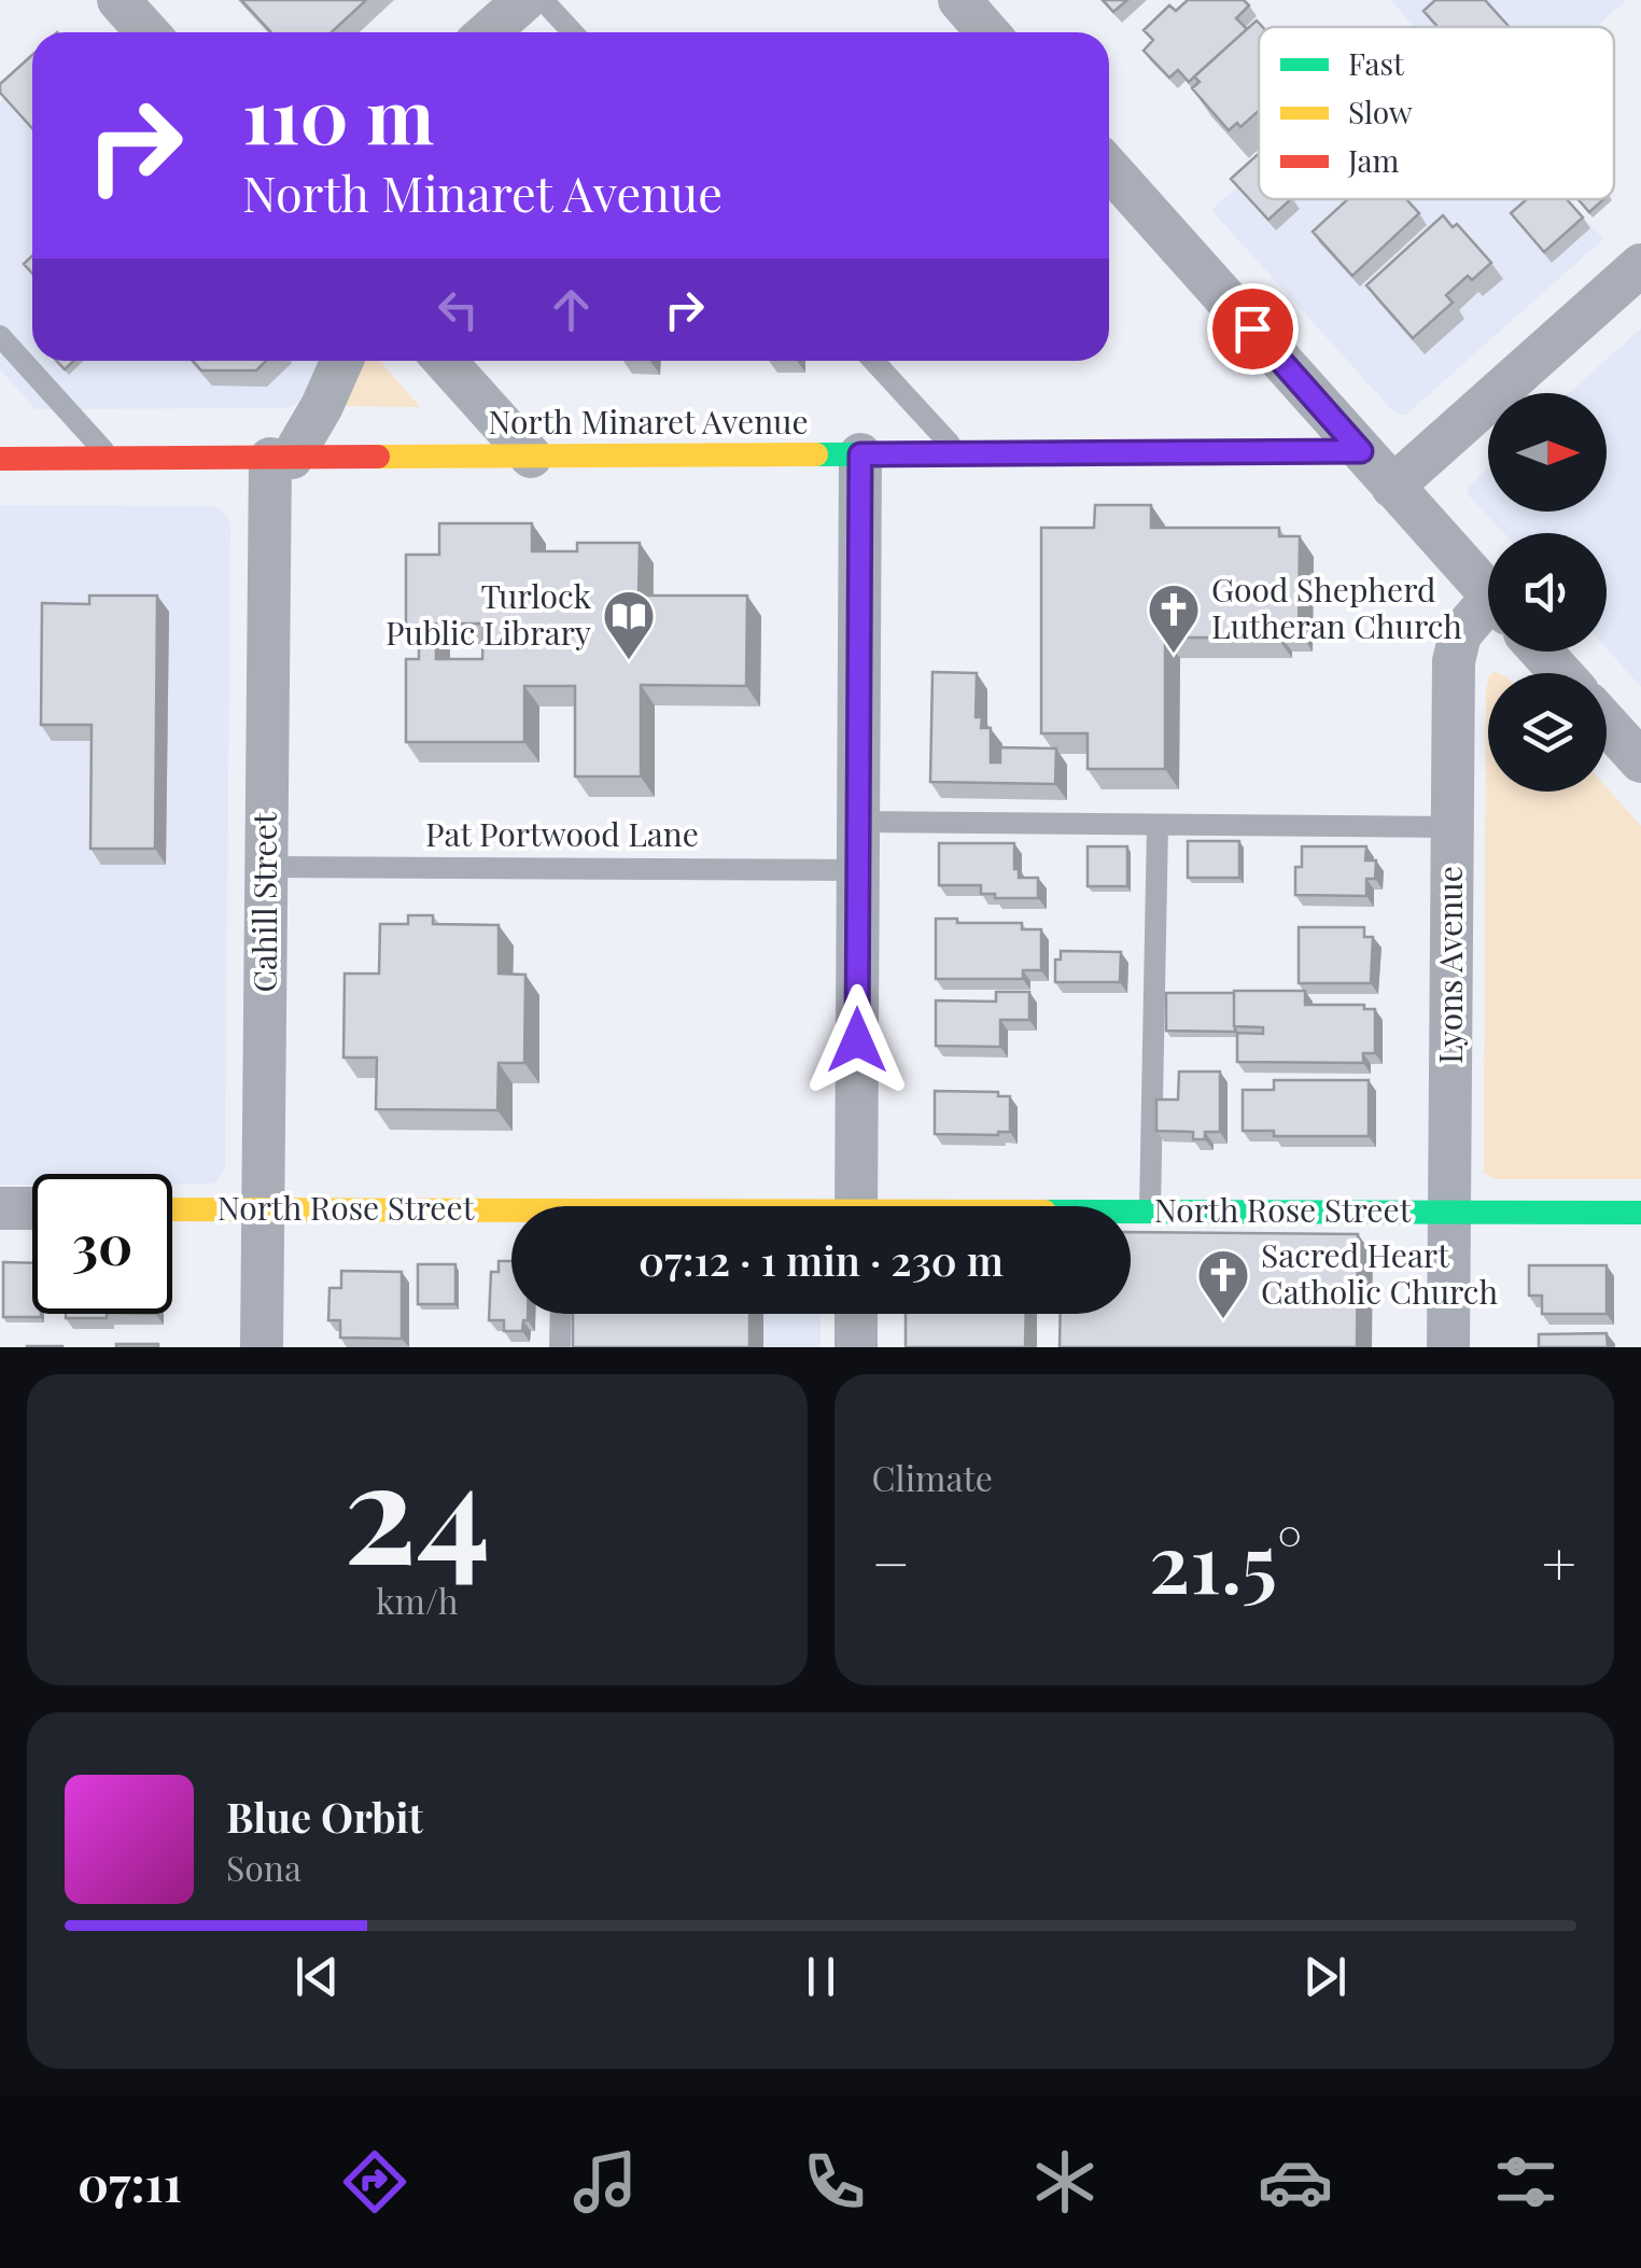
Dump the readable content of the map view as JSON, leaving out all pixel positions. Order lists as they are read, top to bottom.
{
  "streets": {
    "street": [
      "North Minaret Avenue",
      "Cahill Street",
      "Lyons Avenue",
      "North Rose Street"
    ],
    "lane": ["Pat Portwood Lane"]
  },
  "crossings": [
    ["North Minaret Avenue", "Cahill Street"],
    ["Pat Portwood Lane", "Cahill Street"],
    ["Cahill Street", "North Rose Street"],
    ["Lyons Avenue", "North Rose Street"]
  ],
  "places": {
    "church": ["Good Shepherd Lutheran Church", "Sacred Heart Catholic Church"],
    "library": ["Turlock Public Library"]
  },
  "legend": ["Fast", "Slow", "Jam"],
  "north": "right",
  "page": {
    "turn": ["110 m", "North Minaret Avenue"],
    "limit": "30",
    "trip": "07:12 · 1 min · 230 m",
    "tile": [
      ["24", "km/h"],
      "Climate"
    ],
    "heat": ["−", "21.5°", "+"],
    "song": ["Blue Orbit", "Sona"],
    "tabs": "07:11"
  }
}
